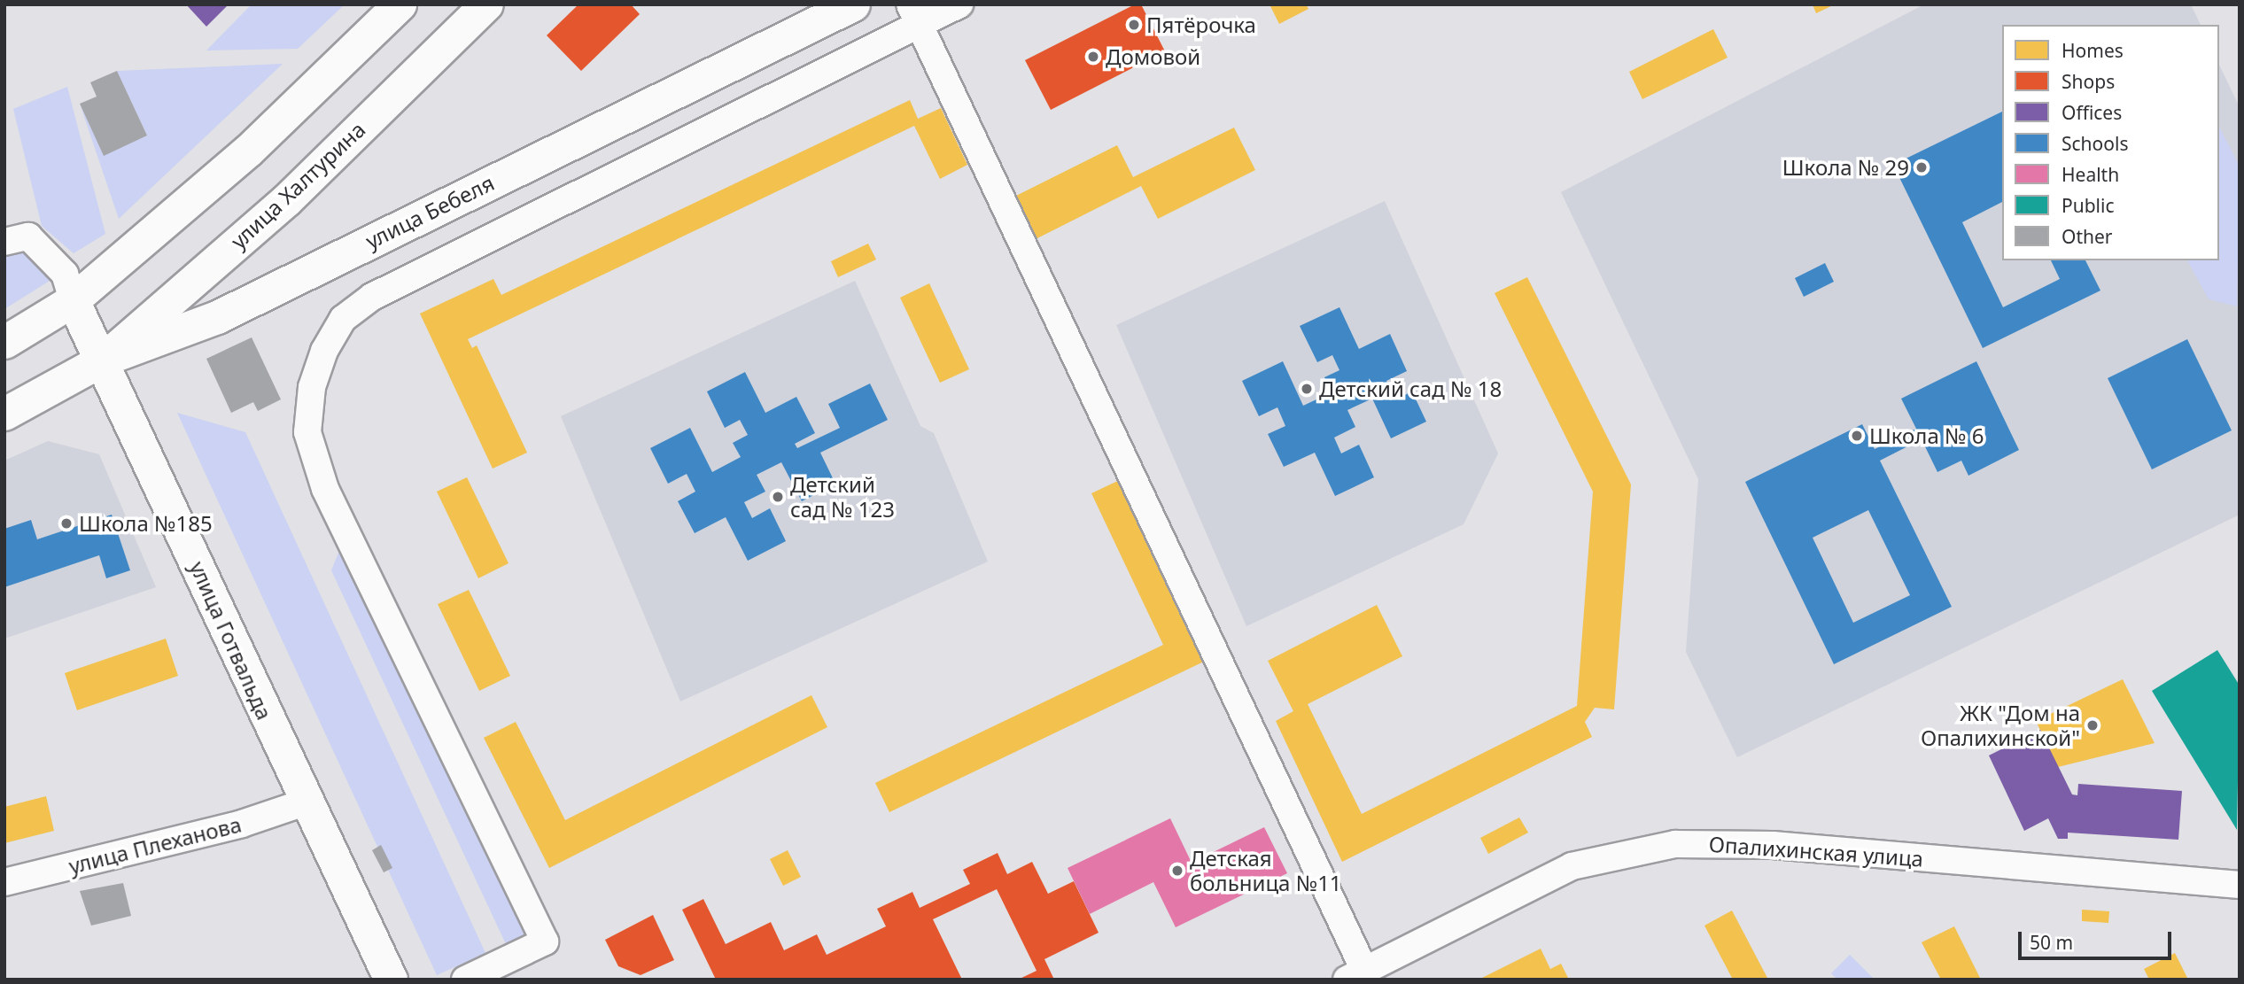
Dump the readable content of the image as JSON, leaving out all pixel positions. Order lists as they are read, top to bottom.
{
  "streets": {
    "main road": ["улица Халтурина", "улица Бебеля", "улица Готвальда"],
    "street": ["улица Плеханова", "Опалихинская улица"]
  },
  "crossings": [
    ["улица Халтурина", "улица Бебеля"],
    ["улица Халтурина", "улица Готвальда"],
    ["улица Бебеля", "улица Готвальда"],
    ["улица Готвальда", "улица Плеханова"]
  ],
  "places": [
    "Пятёрочка",
    "Домовой",
    "Школа № 29",
    "Детский сад № 18",
    "Школа № 6",
    "Детский сад № 123",
    "Школа №185",
    "ЖК \"Дом на Опалихинской\"",
    "Детская больница №11"
  ],
  "legend": [
    "Homes",
    "Shops",
    "Offices",
    "Schools",
    "Health",
    "Public",
    "Other"
  ],
  "scale_bar": "50 m"
}
